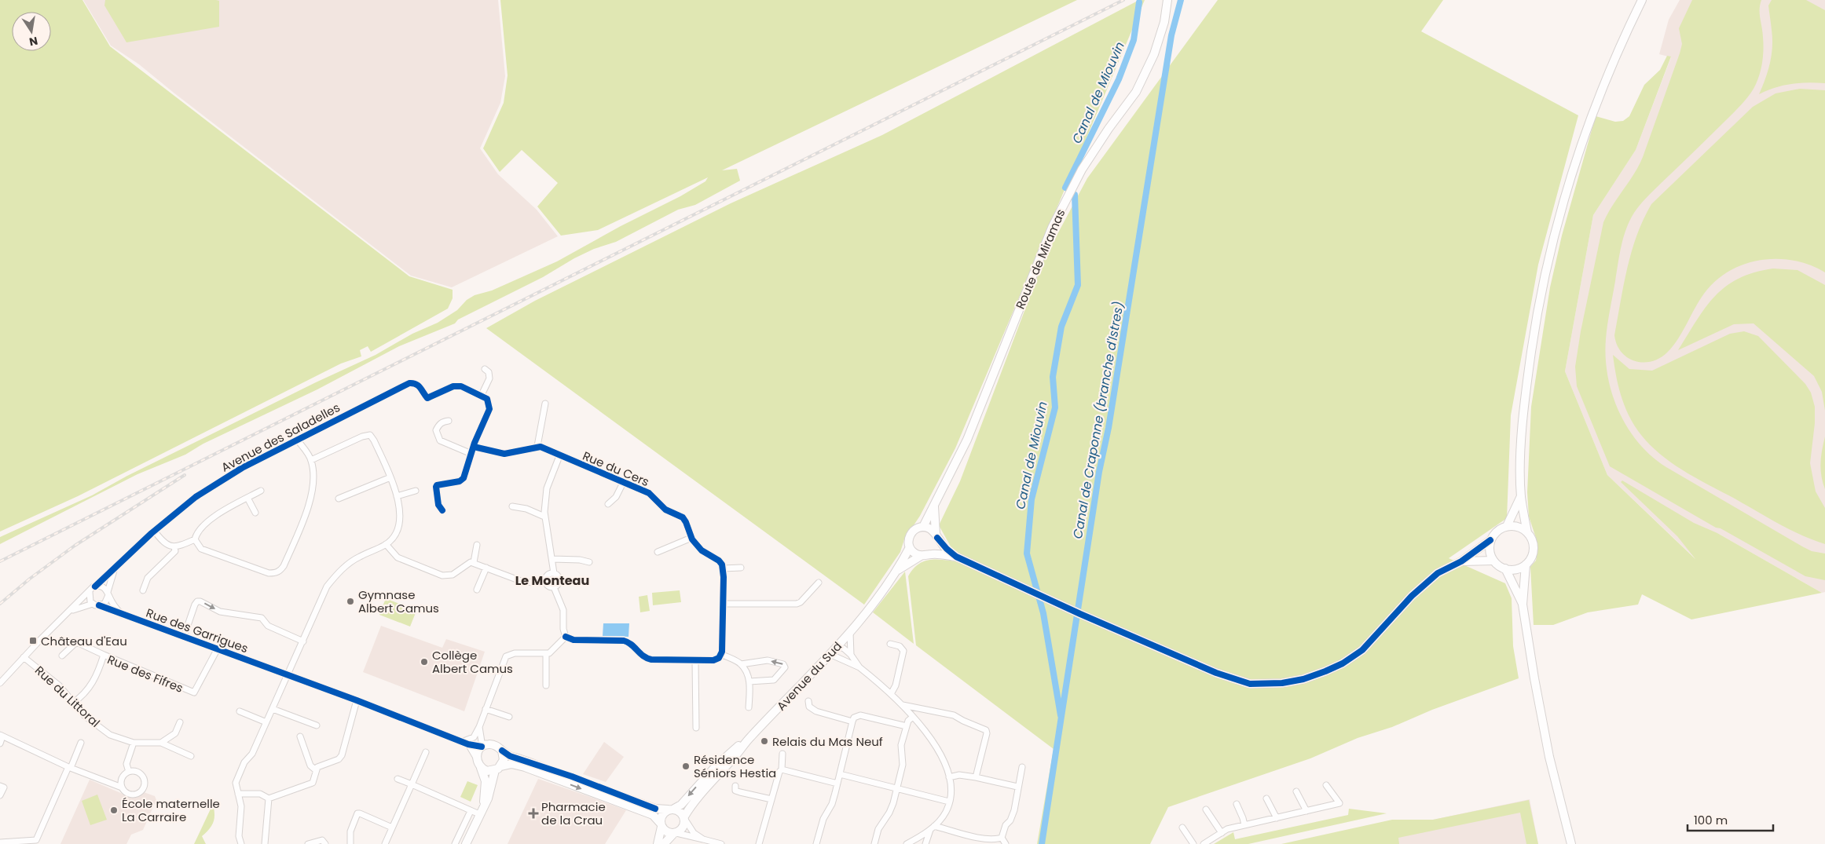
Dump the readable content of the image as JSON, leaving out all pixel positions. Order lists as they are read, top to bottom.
{
  "streets": {
    "main road": ["Route de Miramas", "Avenue du Sud"],
    "street": [
      "Avenue des Saladelles",
      "Rue du Cers",
      "Rue des Garrigues",
      "Rue des Fifres",
      "Rue du Littoral"
    ]
  },
  "crossings": [
    ["Avenue des Saladelles", "Rue des Garrigues"],
    ["Rue des Garrigues", "Rue des Fifres"],
    ["Rue des Fifres", "Rue du Littoral"]
  ],
  "districts": ["Le Monteau"],
  "water": ["Canal de Miouvin", "Canal de Craponne (branche d'Istres)"],
  "places": {
    "other": [
      "Gymnase Albert Camus",
      "Collège Albert Camus",
      "Relais du Mas Neuf",
      "Résidence Séniors Hestia",
      "École maternelle La Carraire"
    ],
    "transit": ["Château d'Eau"],
    "health": ["Pharmacie de la Crau"]
  },
  "scale_bar": "100 m",
  "north": "bottom"
}
